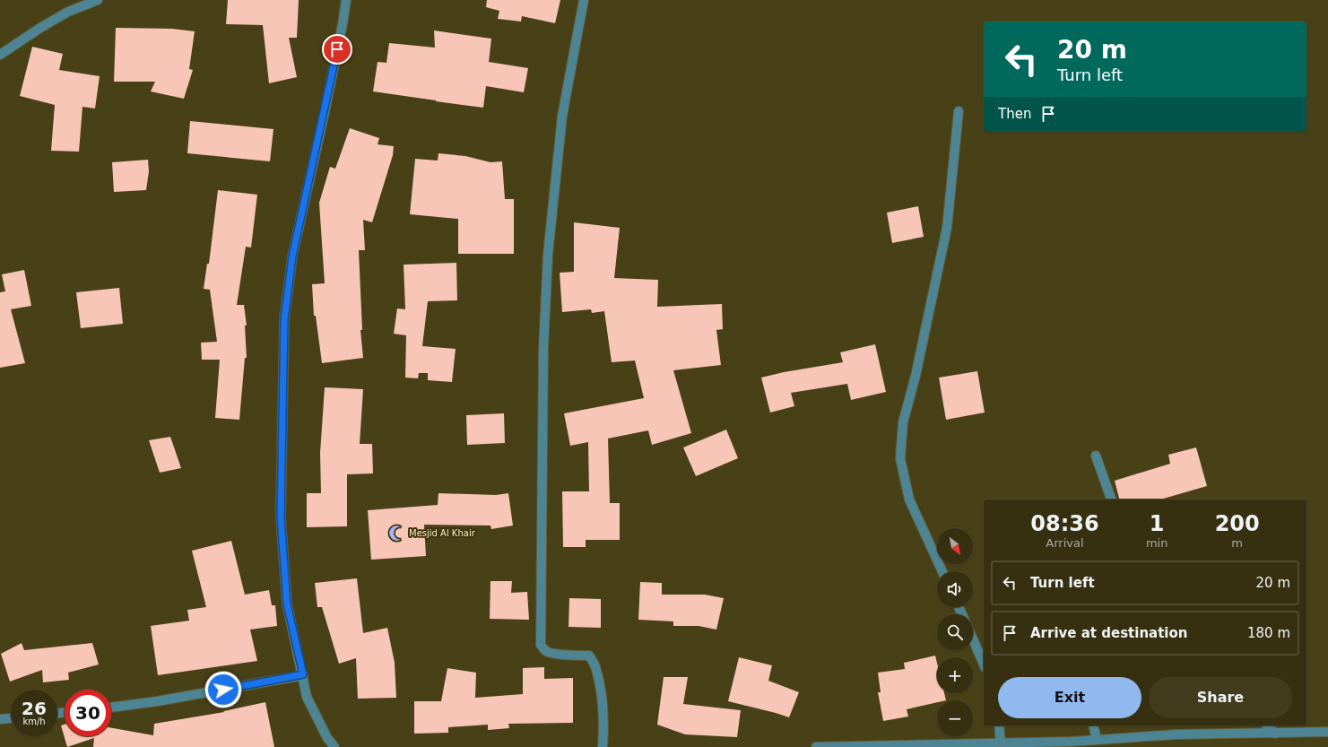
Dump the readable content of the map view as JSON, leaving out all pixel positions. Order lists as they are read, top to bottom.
{
  "places": {
    "mosque": ["Mesjid Al Khair"]
  },
  "north": "bottom right",
  "page": {
    "turn": ["20 m", "Turn left"],
    "then": "Then",
    "eta": [
      "08:36",
      "Arrival",
      "1",
      "min",
      "200",
      "m"
    ],
    "map_buttons": ["+", "−"],
    "list": [
      {
        "name": "Turn left",
        "value": "20 m"
      },
      {
        "name": "Arrive at destination",
        "value": "180 m"
      }
    ],
    "buttons": ["Exit", "Share"],
    "speed": "26 km/h",
    "limit": "30"
  }
}
